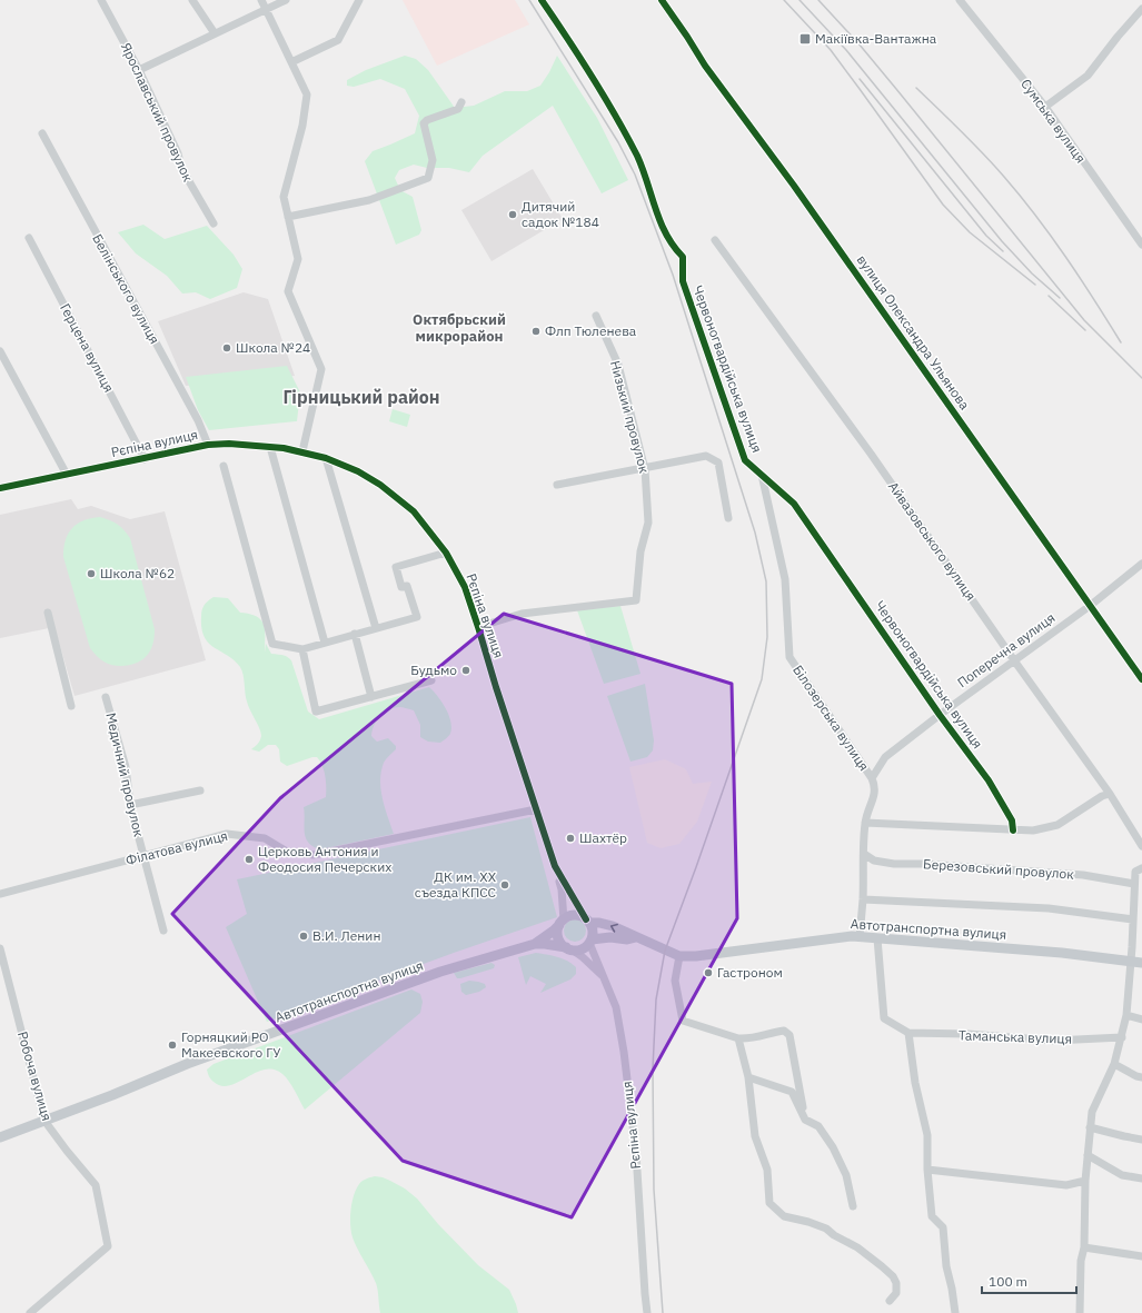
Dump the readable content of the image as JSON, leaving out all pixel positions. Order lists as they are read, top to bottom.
{
  "streets": {
    "main road": ["Автотранспортна вулиця"],
    "street": [
      "Ярославський провулок",
      "Сумська вулиця",
      "Белінського вулиця",
      "вулиця Олександра Ульянова",
      "Герцена вулиця",
      "Червоногвардійська вулиця",
      "Низький провулок",
      "Рєпіна вулиця",
      "Айвазовського вулиця",
      "Поперечна вулиця",
      "Білозерська вулиця",
      "Медичний провулок",
      "Філатова вулиця",
      "Березовський провулок",
      "Таманська вулиця",
      "Робоча вулиця"
    ]
  },
  "crossings": [
    ["Белінського вулиця", "Рєпіна вулиця"],
    ["вулиця Олександра Ульянова", "Поперечна вулиця"],
    ["Герцена вулиця", "Рєпіна вулиця"],
    ["Червоногвардійська вулиця", "Поперечна вулиця"],
    ["Червоногвардійська вулиця", "Білозерська вулиця"],
    ["Низький провулок", "Рєпіна вулиця"],
    ["Рєпіна вулиця", "Філатова вулиця"],
    ["Рєпіна вулиця", "Автотранспортна вулиця"],
    ["Айвазовського вулиця", "Поперечна вулиця"],
    ["Поперечна вулиця", "Білозерська вулиця"],
    ["Медичний провулок", "Філатова вулиця"],
    ["Автотранспортна вулиця", "Робоча вулиця"]
  ],
  "districts": ["Октябрьский микрорайон", "Гірницький район"],
  "places": {
    "transit": ["Макіївка-Вантажна"],
    "other": [
      "Дитячий садок №184",
      "Флп Тюленева",
      "Школа №24",
      "Школа №62",
      "Будьмо",
      "Шахтёр",
      "Церковь Антония и Феодосия Печерских",
      "ДК им. XX съезда КПСС",
      "В.И. Ленин",
      "Гастроном",
      "Горняцкий РО Макеевского ГУ"
    ]
  },
  "scale_bar": "100 m"
}
